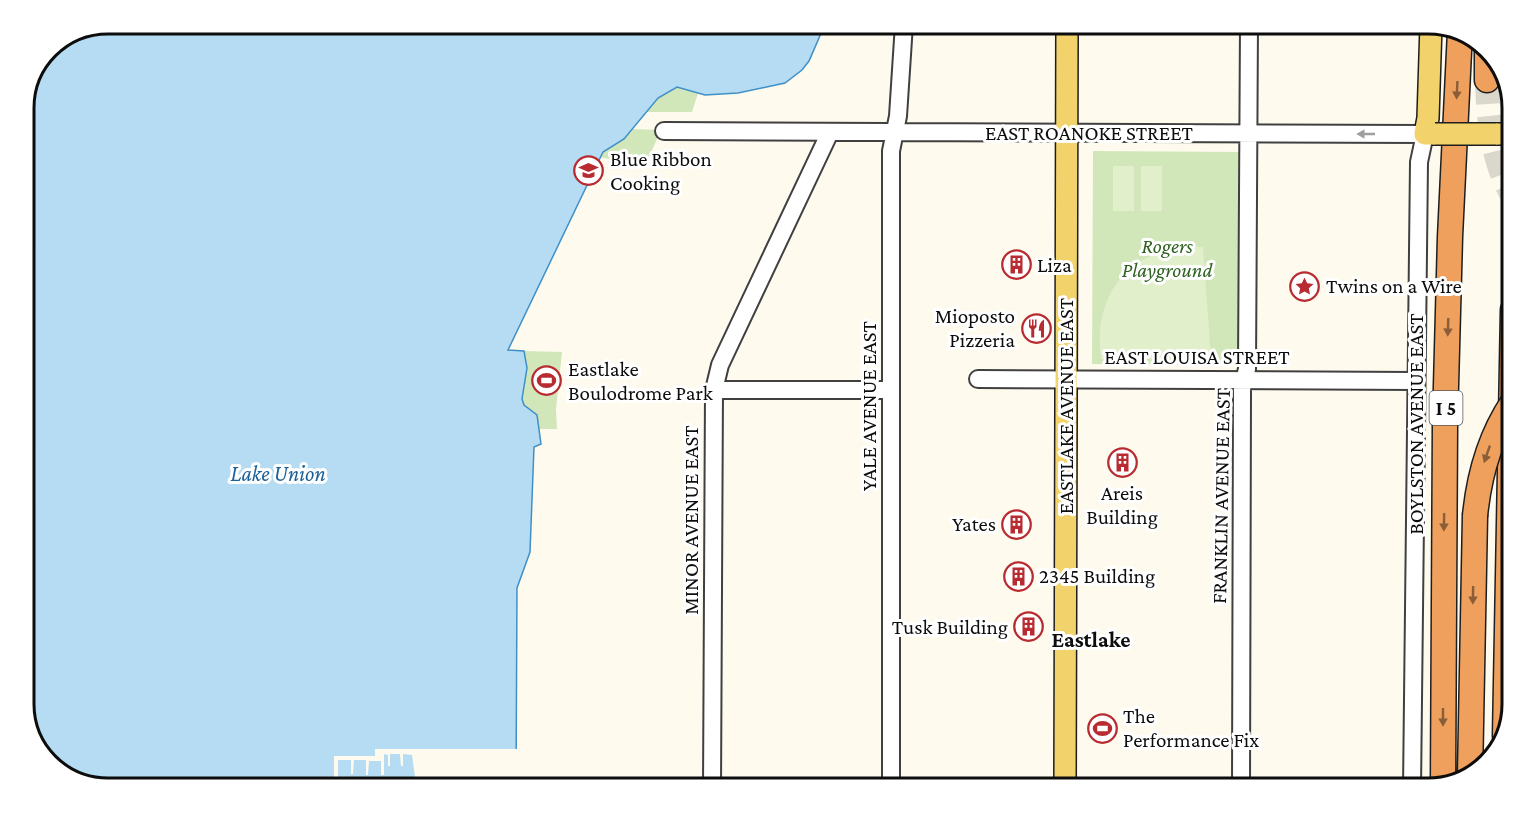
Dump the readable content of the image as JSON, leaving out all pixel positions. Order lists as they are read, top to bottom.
{
  "streets": {
    "highway": ["I 5"],
    "main road": ["EAST ROANOKE STREET", "EASTLAKE AVENUE EAST", "BOYLSTON AVENUE EAST"],
    "street": [
      "EAST LOUISA STREET",
      "YALE AVENUE EAST",
      "FRANKLIN AVENUE EAST",
      "MINOR AVENUE EAST"
    ]
  },
  "crossings": [
    ["EAST ROANOKE STREET", "YALE AVENUE EAST"],
    ["EAST ROANOKE STREET", "EASTLAKE AVENUE EAST"],
    ["EAST ROANOKE STREET", "BOYLSTON AVENUE EAST"],
    ["EAST ROANOKE STREET", "FRANKLIN AVENUE EAST"],
    ["EAST ROANOKE STREET", "MINOR AVENUE EAST"],
    ["EAST LOUISA STREET", "EASTLAKE AVENUE EAST"],
    ["EAST LOUISA STREET", "BOYLSTON AVENUE EAST"],
    ["EAST LOUISA STREET", "FRANKLIN AVENUE EAST"]
  ],
  "districts": ["Eastlake"],
  "water": ["Lake Union"],
  "parks": ["Rogers Playground"],
  "places": {
    "school or university": ["Blue Ribbon Cooking"],
    "building": [
      "Liza",
      "Areis Building",
      "Yates",
      "2345 Building",
      "Tusk Building"
    ],
    "place": ["Twins on a Wire"],
    "restaurant": ["Mioposto Pizzeria"],
    "sports": ["Eastlake Boulodrome Park", "The Performance Fix"]
  }
}
